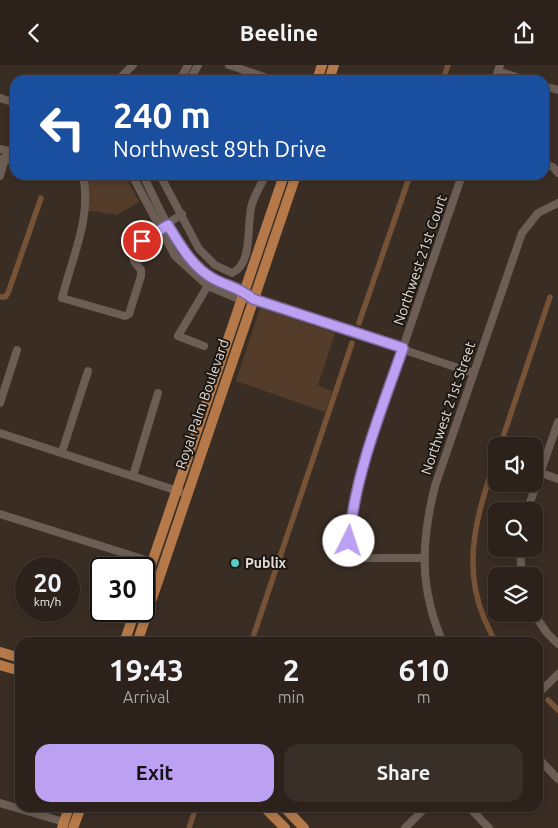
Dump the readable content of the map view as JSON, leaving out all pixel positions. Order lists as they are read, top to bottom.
{
  "streets": {
    "main road": ["Royal Palm Boulevard"],
    "street": ["Northwest 21st Court", "Northwest 21st Street"]
  },
  "crossings": [
    ["Northwest 21st Court", "Northwest 21st Street"]
  ],
  "places": ["Publix"],
  "page": {
    "header": "Beeline",
    "turn": ["240 m", "Northwest 89th Drive"],
    "speed": "20 km/h",
    "limit": "30",
    "eta": [
      "19:43",
      "Arrival",
      "2",
      "min",
      "610",
      "m"
    ],
    "buttons": ["Exit", "Share"]
  }
}
